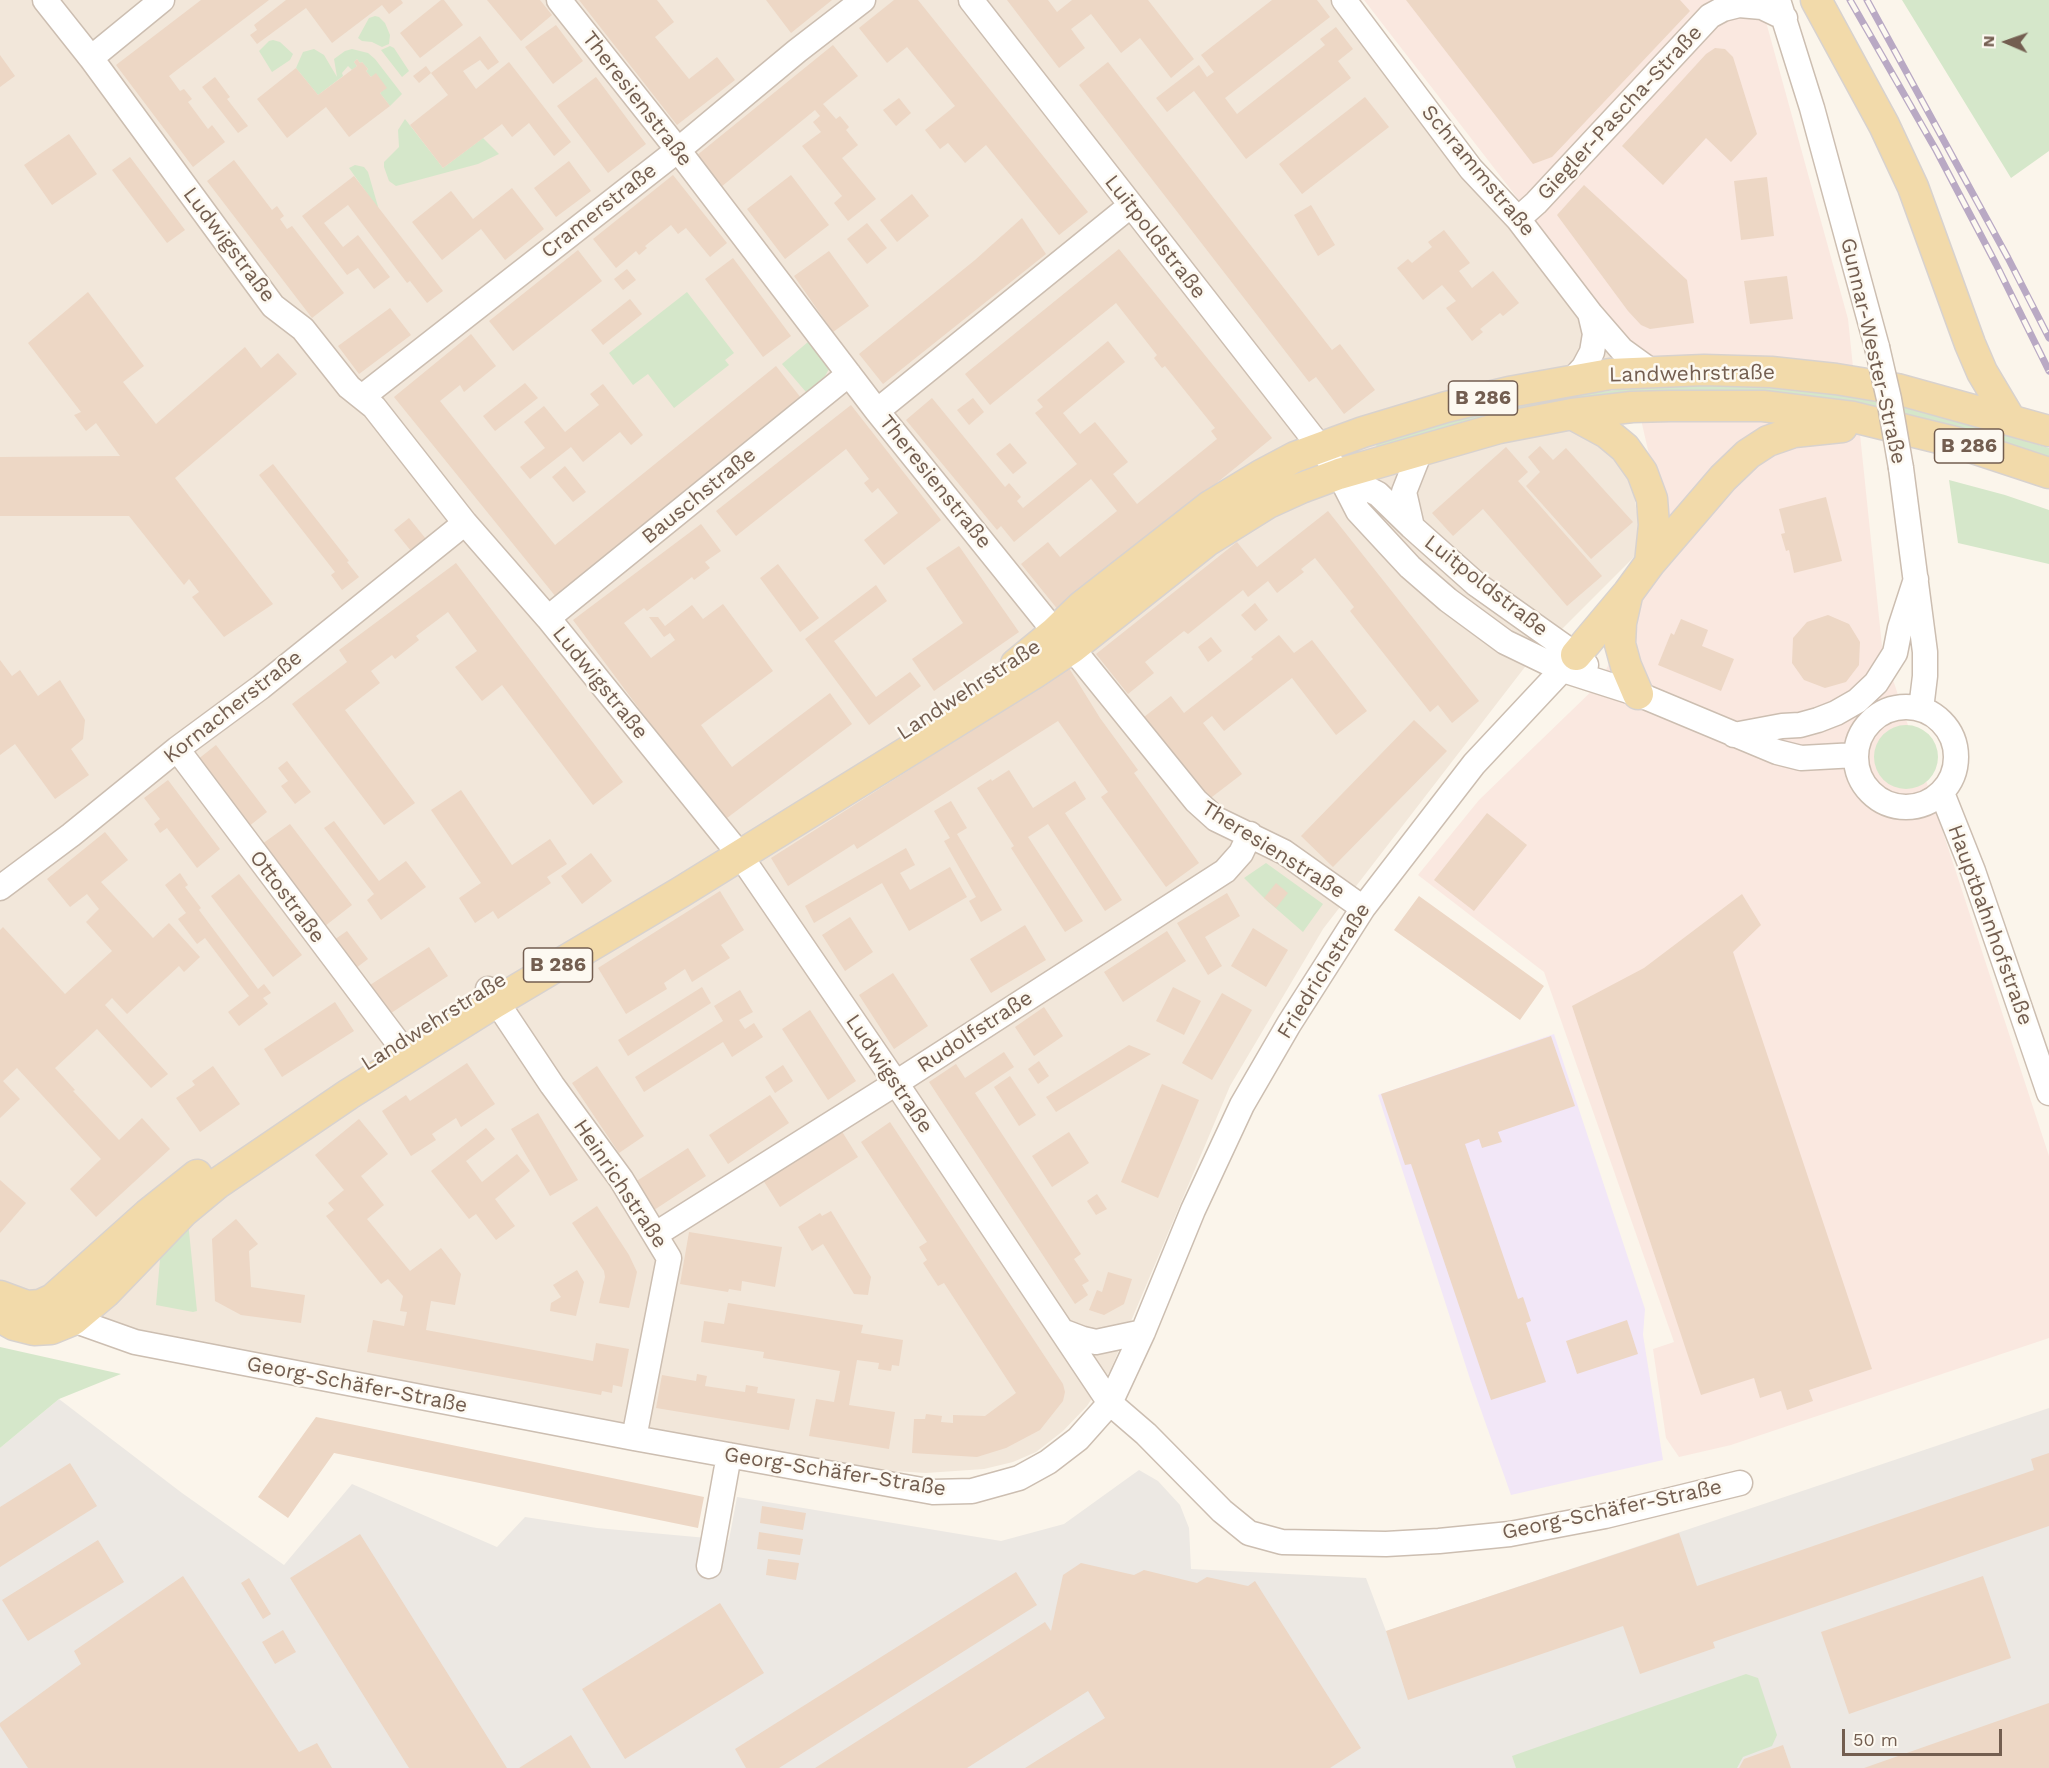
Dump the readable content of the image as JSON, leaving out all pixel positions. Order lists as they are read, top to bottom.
{
  "streets": {
    "main road": ["Landwehrstraße", "B 286"],
    "street": [
      "Theresienstraße",
      "Giegler-Pascha-Straße",
      "Schrammstraße",
      "Cramerstraße",
      "Luitpoldstraße",
      "Ludwigstraße",
      "Gunnar-Wester-Straße",
      "Bauschstraße",
      "Kornacherstraße",
      "Ottostraße",
      "Hauptbahnhofstraße",
      "Friedrichstraße",
      "Rudolfstraße",
      "Heinrichstraße",
      "Georg-Schäfer-Straße"
    ]
  },
  "crossings": [
    ["Theresienstraße", "Cramerstraße"],
    ["Theresienstraße", "Landwehrstraße"],
    ["Theresienstraße", "Bauschstraße"],
    ["Theresienstraße", "Friedrichstraße"],
    ["Theresienstraße", "Rudolfstraße"],
    ["Giegler-Pascha-Straße", "Schrammstraße"],
    ["Giegler-Pascha-Straße", "Gunnar-Wester-Straße"],
    ["Schrammstraße", "Landwehrstraße"],
    ["Cramerstraße", "Ludwigstraße"],
    ["Luitpoldstraße", "Gunnar-Wester-Straße"],
    ["Luitpoldstraße", "Landwehrstraße"],
    ["Luitpoldstraße", "Hauptbahnhofstraße"],
    ["Luitpoldstraße", "Friedrichstraße"],
    ["Ludwigstraße", "Landwehrstraße"],
    ["Ludwigstraße", "Bauschstraße"],
    ["Ludwigstraße", "Kornacherstraße"],
    ["Ludwigstraße", "Friedrichstraße"],
    ["Ludwigstraße", "Rudolfstraße"],
    ["Ludwigstraße", "Georg-Schäfer-Straße"],
    ["Gunnar-Wester-Straße", "Hauptbahnhofstraße"],
    ["Landwehrstraße", "B 286"],
    ["Landwehrstraße", "Ottostraße"],
    ["Landwehrstraße", "Heinrichstraße"],
    ["Landwehrstraße", "Georg-Schäfer-Straße"],
    ["B 286", "Georg-Schäfer-Straße"],
    ["Kornacherstraße", "Ottostraße"],
    ["Friedrichstraße", "Georg-Schäfer-Straße"],
    ["Rudolfstraße", "Heinrichstraße"],
    ["Heinrichstraße", "Georg-Schäfer-Straße"]
  ],
  "scale_bar": "50 m",
  "north": "left"
}
